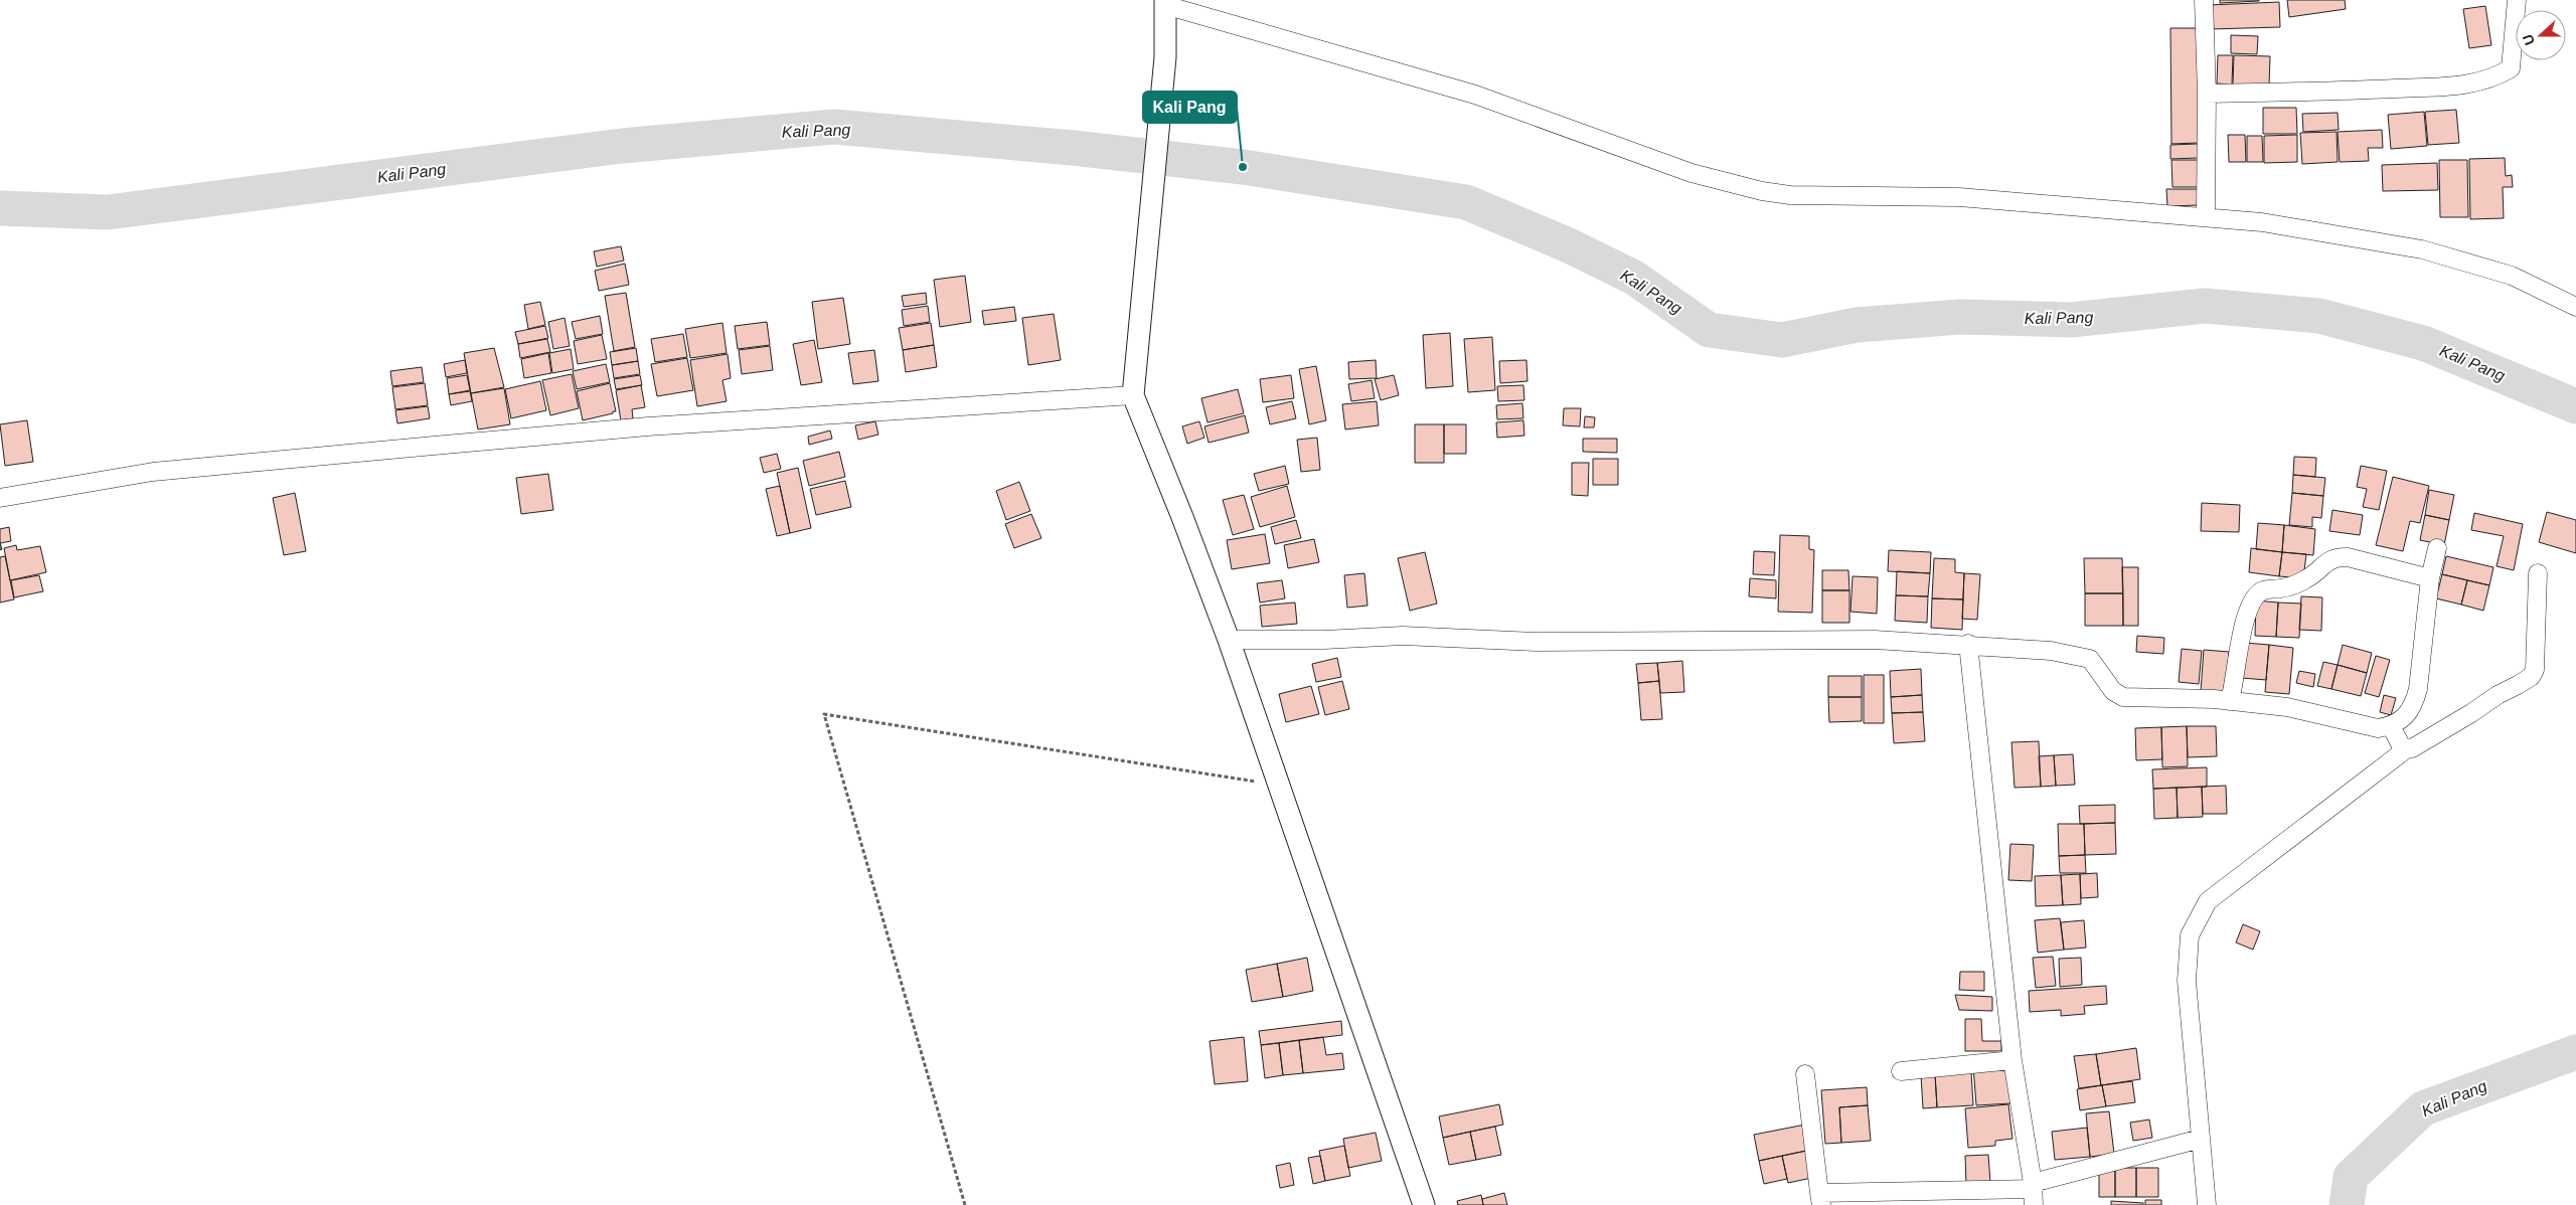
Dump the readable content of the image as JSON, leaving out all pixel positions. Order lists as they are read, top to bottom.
{
  "water": ["Kali Pang"],
  "places": ["Kali Pang"],
  "north": "left"
}
